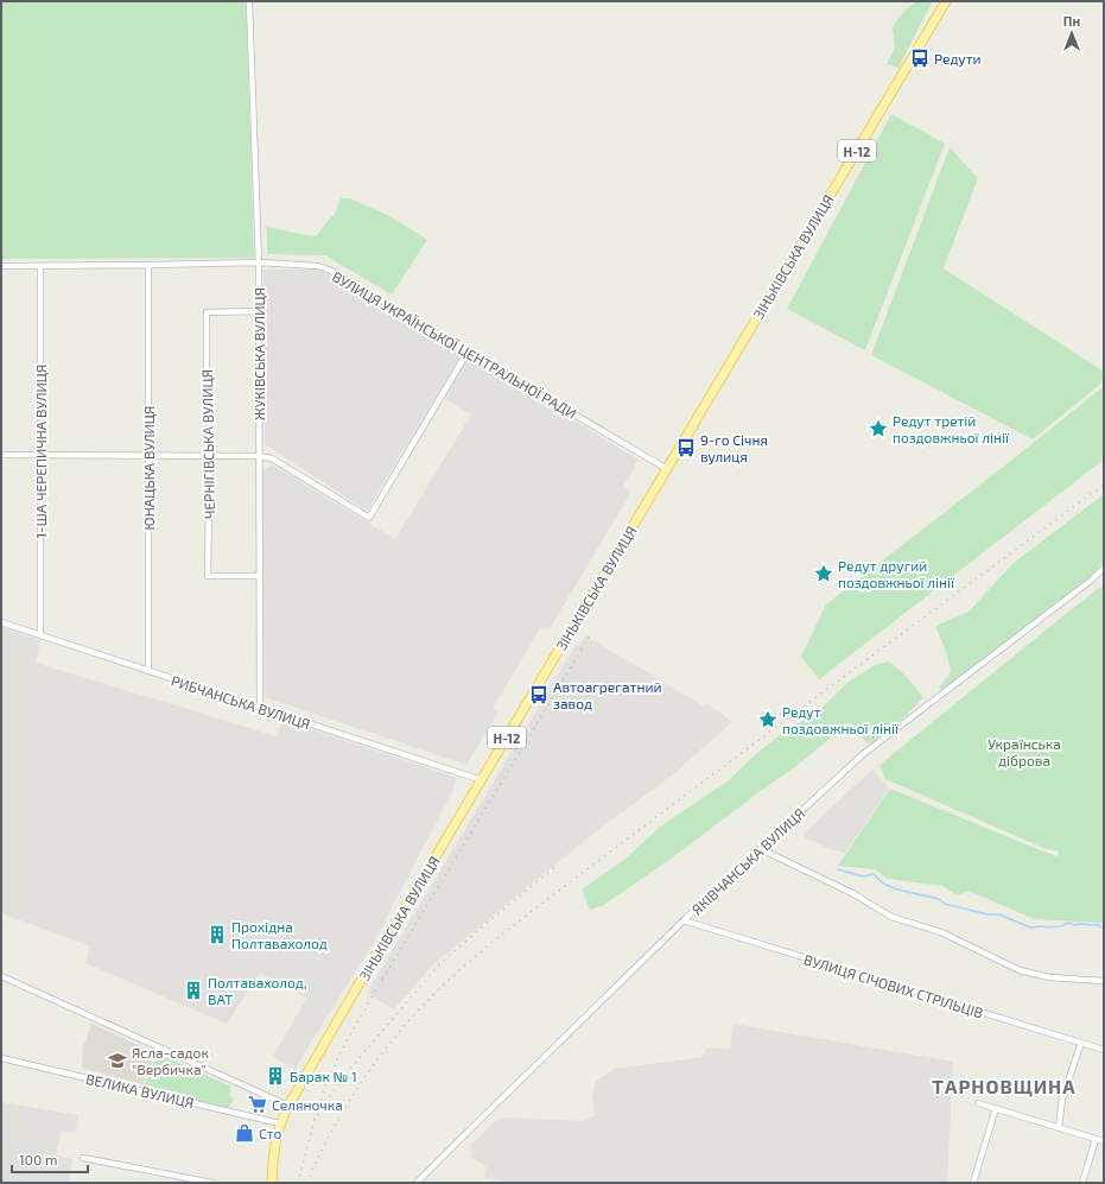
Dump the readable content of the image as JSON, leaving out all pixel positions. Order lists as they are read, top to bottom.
{
  "streets": {
    "main road": ["Н-12", "ЗІНЬКІВСЬКА ВУЛИЦЯ"],
    "street": [
      "ВУЛИЦЯ УКРАЇНСЬКОЇ ЦЕНТРАЛЬНОЇ РАДИ",
      "ЖУКІВСЬКА ВУЛИЦЯ",
      "ЧЕРНІГІВСЬКА ВУЛИЦЯ",
      "1-ША ЧЕРЕПИЧНА ВУЛИЦЯ",
      "ЮНАЦЬКА ВУЛИЦЯ",
      "РИБЧАНСЬКА ВУЛИЦЯ",
      "ЯКІВЧАНСЬКА ВУЛИЦЯ",
      "ВУЛИЦЯ СІЧОВИХ СТРІЛЬЦІВ",
      "ВЕЛИКА ВУЛИЦЯ"
    ]
  },
  "crossings": [
    ["ЗІНЬКІВСЬКА ВУЛИЦЯ", "ВУЛИЦЯ УКРАЇНСЬКОЇ ЦЕНТРАЛЬНОЇ РАДИ"],
    ["ЗІНЬКІВСЬКА ВУЛИЦЯ", "РИБЧАНСЬКА ВУЛИЦЯ"],
    ["ЗІНЬКІВСЬКА ВУЛИЦЯ", "ВЕЛИКА ВУЛИЦЯ"],
    ["ВУЛИЦЯ УКРАЇНСЬКОЇ ЦЕНТРАЛЬНОЇ РАДИ", "ЖУКІВСЬКА ВУЛИЦЯ"],
    ["ВУЛИЦЯ УКРАЇНСЬКОЇ ЦЕНТРАЛЬНОЇ РАДИ", "1-ША ЧЕРЕПИЧНА ВУЛИЦЯ"],
    ["ВУЛИЦЯ УКРАЇНСЬКОЇ ЦЕНТРАЛЬНОЇ РАДИ", "ЮНАЦЬКА ВУЛИЦЯ"],
    ["ЖУКІВСЬКА ВУЛИЦЯ", "ЧЕРНІГІВСЬКА ВУЛИЦЯ"],
    ["ЖУКІВСЬКА ВУЛИЦЯ", "РИБЧАНСЬКА ВУЛИЦЯ"],
    ["1-ША ЧЕРЕПИЧНА ВУЛИЦЯ", "РИБЧАНСЬКА ВУЛИЦЯ"],
    ["ЮНАЦЬКА ВУЛИЦЯ", "РИБЧАНСЬКА ВУЛИЦЯ"],
    ["ЯКІВЧАНСЬКА ВУЛИЦЯ", "ВУЛИЦЯ СІЧОВИХ СТРІЛЬЦІВ"]
  ],
  "districts": ["ТАРНОВЩИНА"],
  "parks": ["Українська діброва"],
  "places": {
    "bus stop": ["Редути", "9-го Січня вулиця", "Автоагрегатний завод"],
    "place": ["Редут третій поздовжньої лінії", "Редут другий поздовжньої лінії", "Редут поздовжньої лінії"],
    "building": ["Прохідна Полтавахолод", "Полтавахолод, ВАТ", "Барак № 1"],
    "school or university": ["Ясла-садок \"Вербичка\""],
    "supermarket": ["Селяночка"],
    "shop": ["Сто"]
  },
  "scale_bar": "100 m",
  "north": "top"
}
